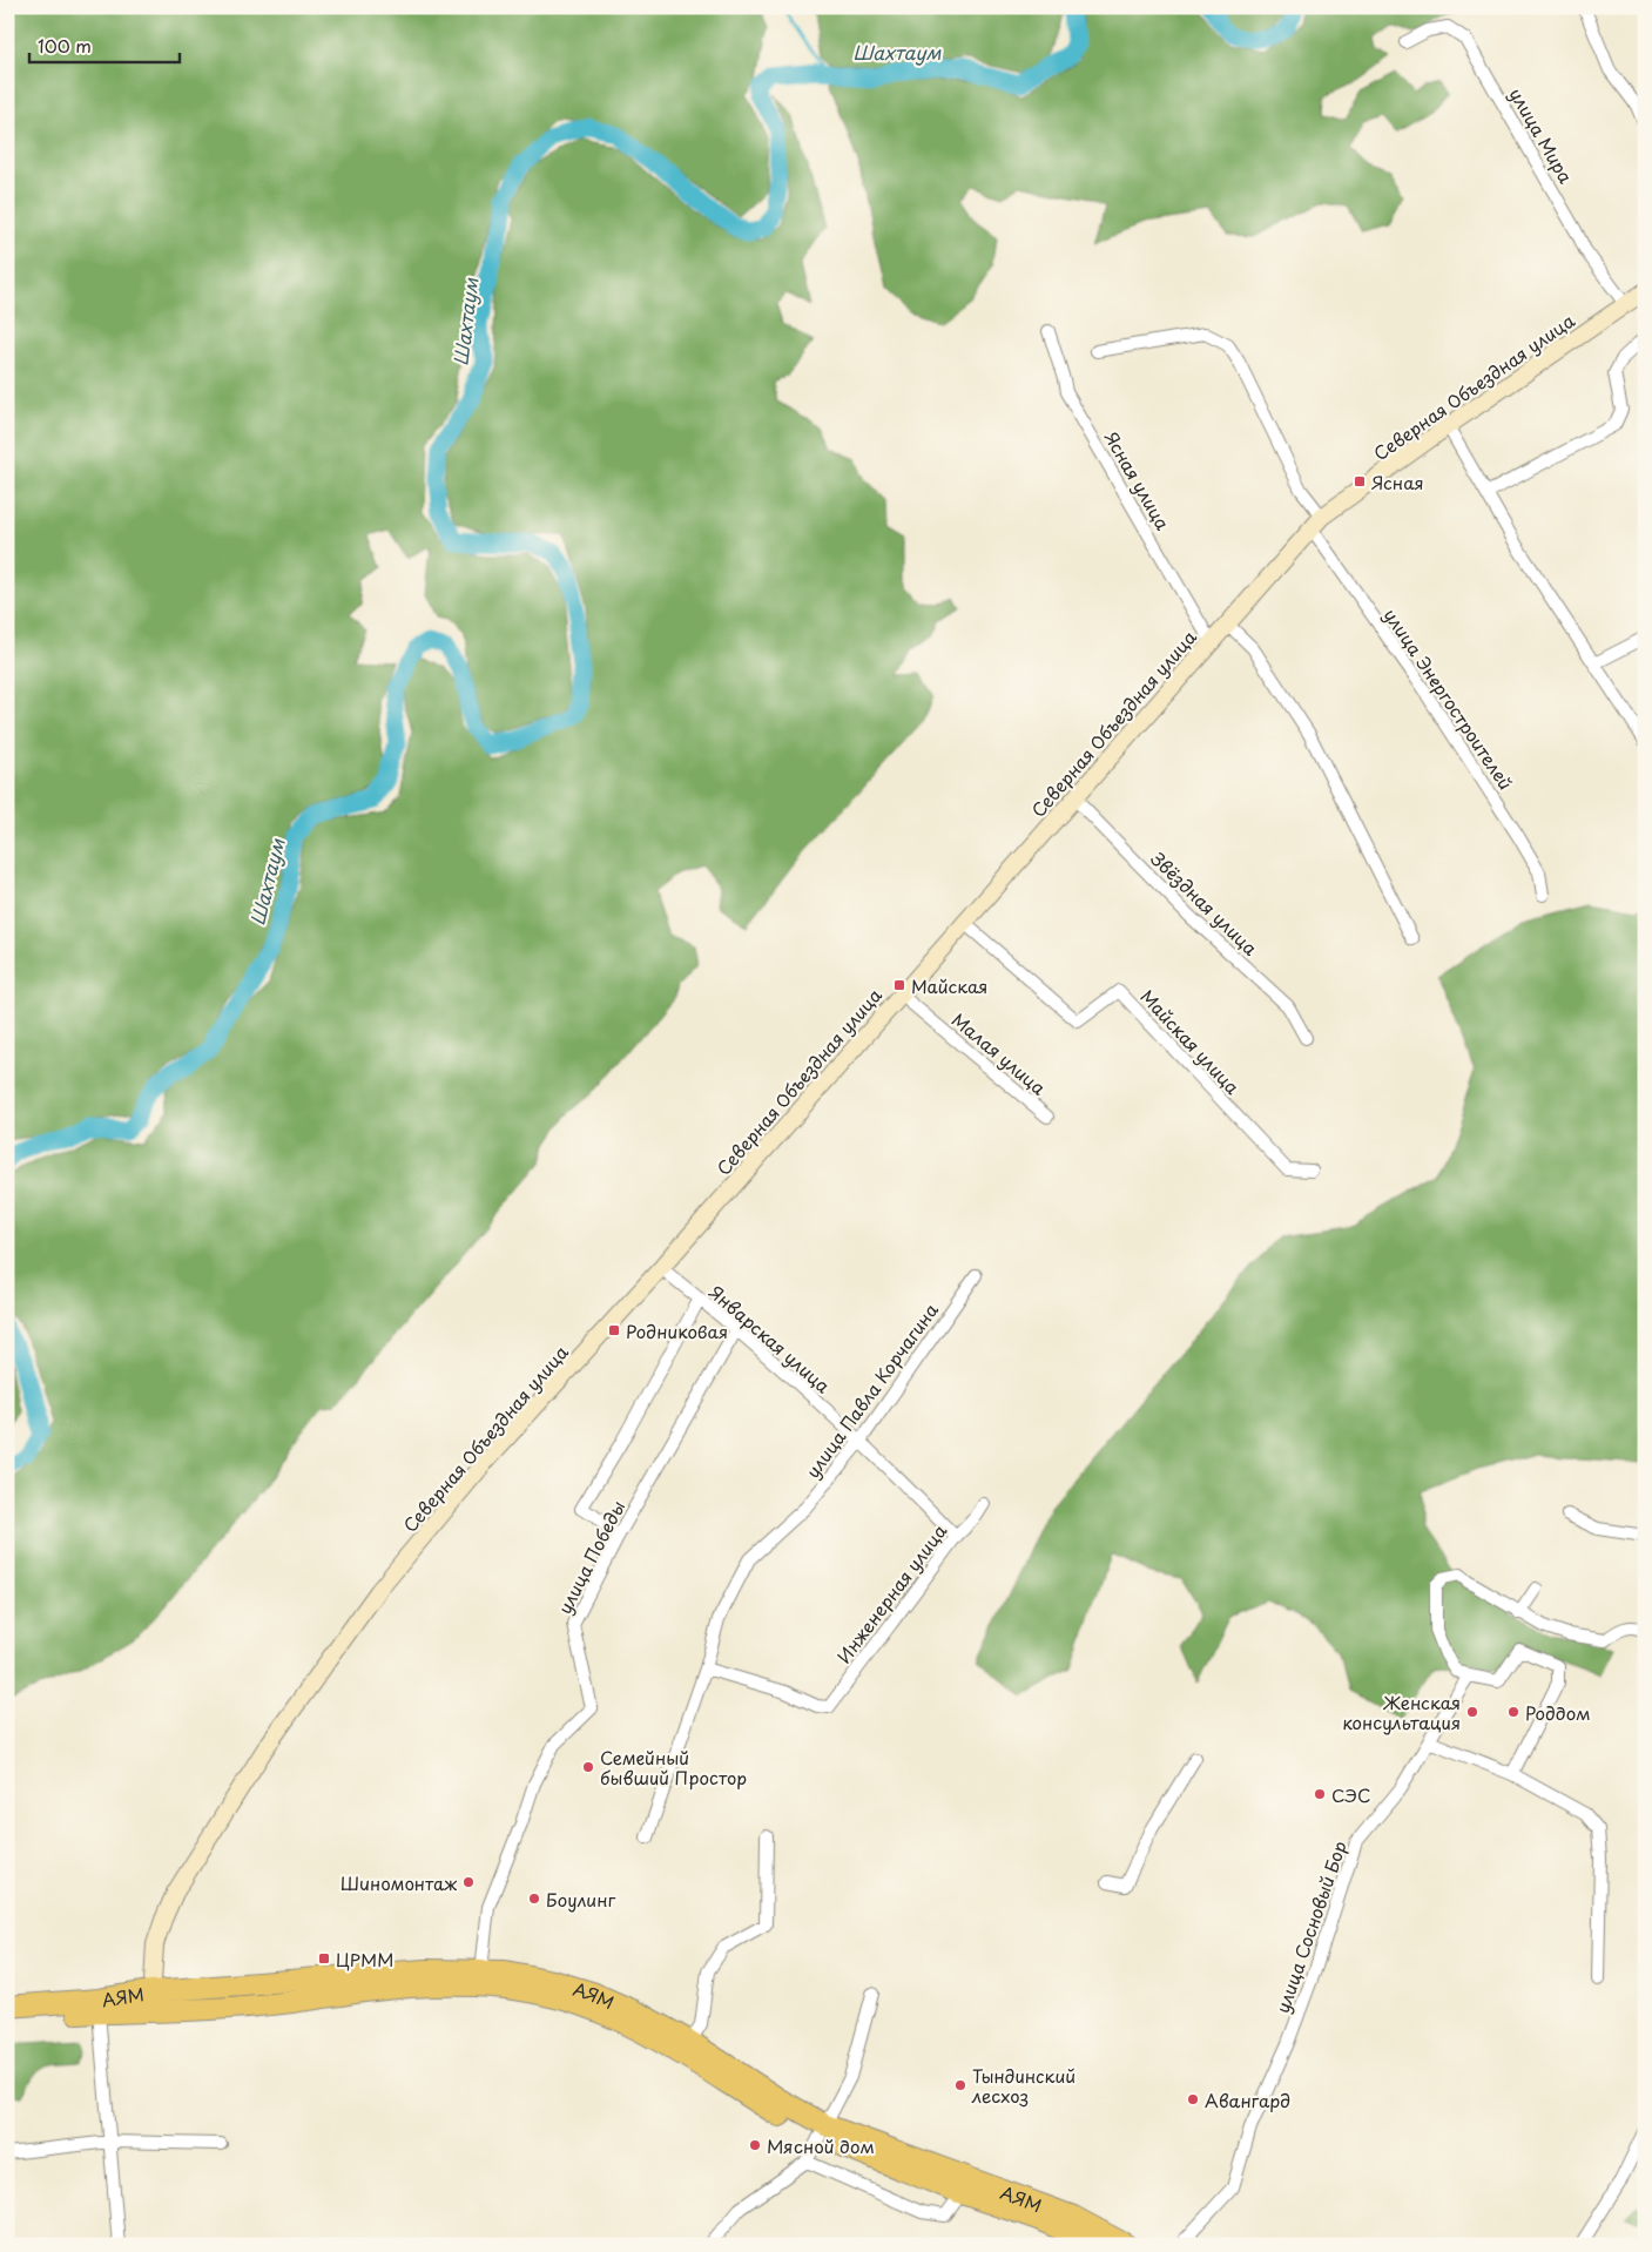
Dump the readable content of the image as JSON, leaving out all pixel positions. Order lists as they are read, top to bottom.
{
  "streets": {
    "highway": ["АЯМ"],
    "street": [
      "улица Мира",
      "Северная Объездная улица",
      "Ясная улица",
      "улица Энергостроителей",
      "Звёздная улица",
      "Майская улица",
      "Малая улица",
      "Январская улица",
      "улица Павла Корчагина",
      "улица Победы",
      "Инженерная улица",
      "улица Сосновый Бор"
    ]
  },
  "crossings": [
    ["улица Мира", "Северная Объездная улица"],
    ["Северная Объездная улица", "Ясная улица"],
    ["Северная Объездная улица", "улица Энергостроителей"],
    ["Северная Объездная улица", "Звёздная улица"],
    ["Северная Объездная улица", "Майская улица"],
    ["Северная Объездная улица", "Малая улица"],
    ["Северная Объездная улица", "Январская улица"],
    ["Северная Объездная улица", "АЯМ"],
    ["Январская улица", "улица Павла Корчагина"],
    ["Январская улица", "улица Победы"],
    ["Январская улица", "Инженерная улица"],
    ["улица Павла Корчагина", "Инженерная улица"],
    ["улица Победы", "АЯМ"]
  ],
  "water": ["Шахтаум"],
  "places": {
    "transit": [
      "Ясная",
      "Майская",
      "Родниковая",
      "ЦРММ"
    ],
    "other": [
      "Женская консультация",
      "Роддом",
      "Семейный бывший Простор",
      "СЭС",
      "Шиномонтаж",
      "Боулинг",
      "Тындинский лесхоз",
      "Авангард",
      "Мясной дом"
    ]
  },
  "scale_bar": "100 m"
}
